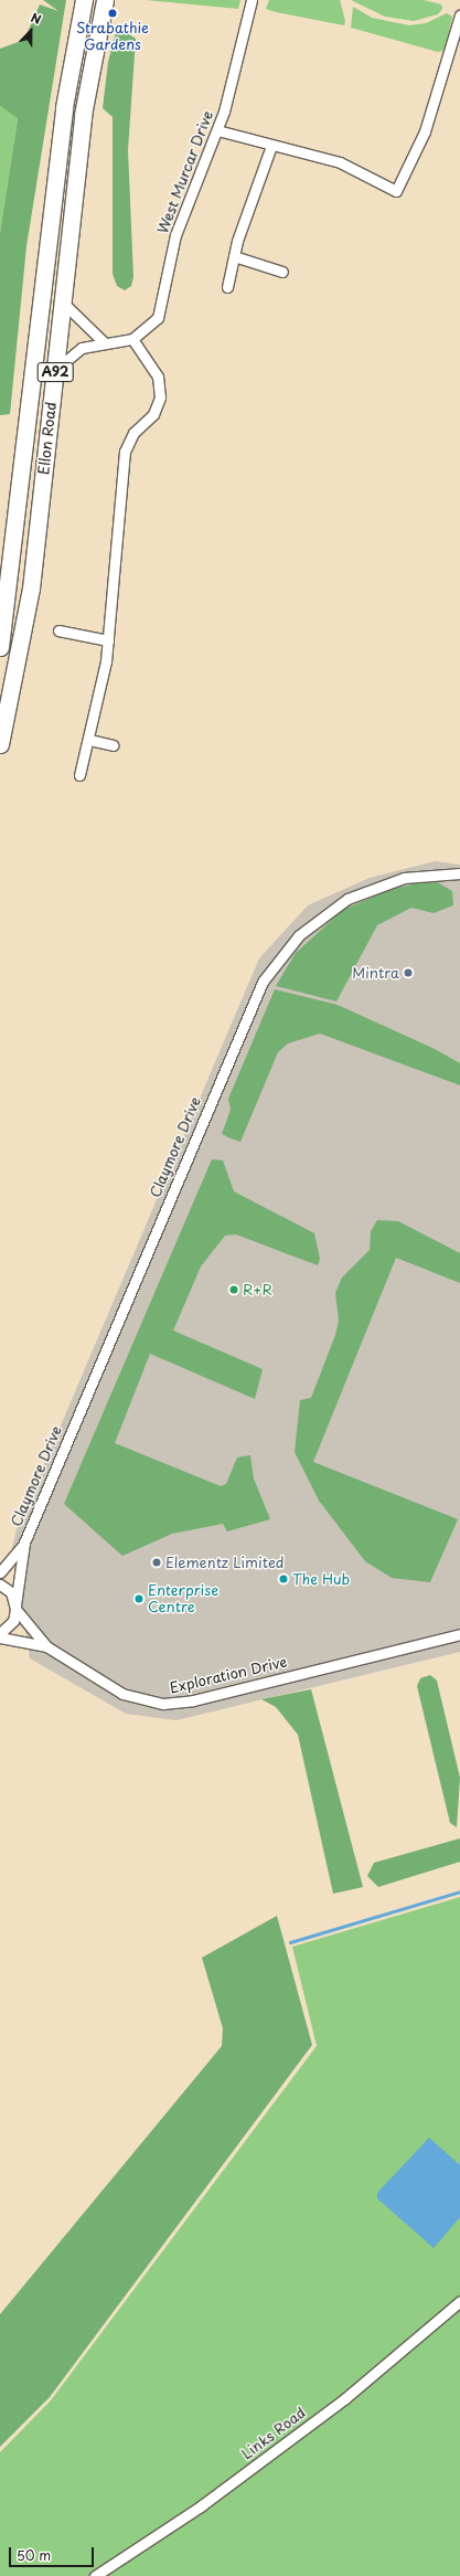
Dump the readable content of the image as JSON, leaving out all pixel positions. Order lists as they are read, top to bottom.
{
  "streets": {
    "main road": ["A92", "Ellon Road"],
    "street": [
      "West Murcar Drive",
      "Claymore Drive",
      "Exploration Drive",
      "Links Road"
    ]
  },
  "crossings": [
    ["West Murcar Drive", "Ellon Road"],
    ["Claymore Drive", "Exploration Drive"]
  ],
  "places": [
    "Strabathie Gardens",
    "Mintra",
    "R+R",
    "Elementz Limited",
    "The Hub",
    "Enterprise Centre"
  ],
  "scale_bar": "50 m",
  "north": "top"
}
